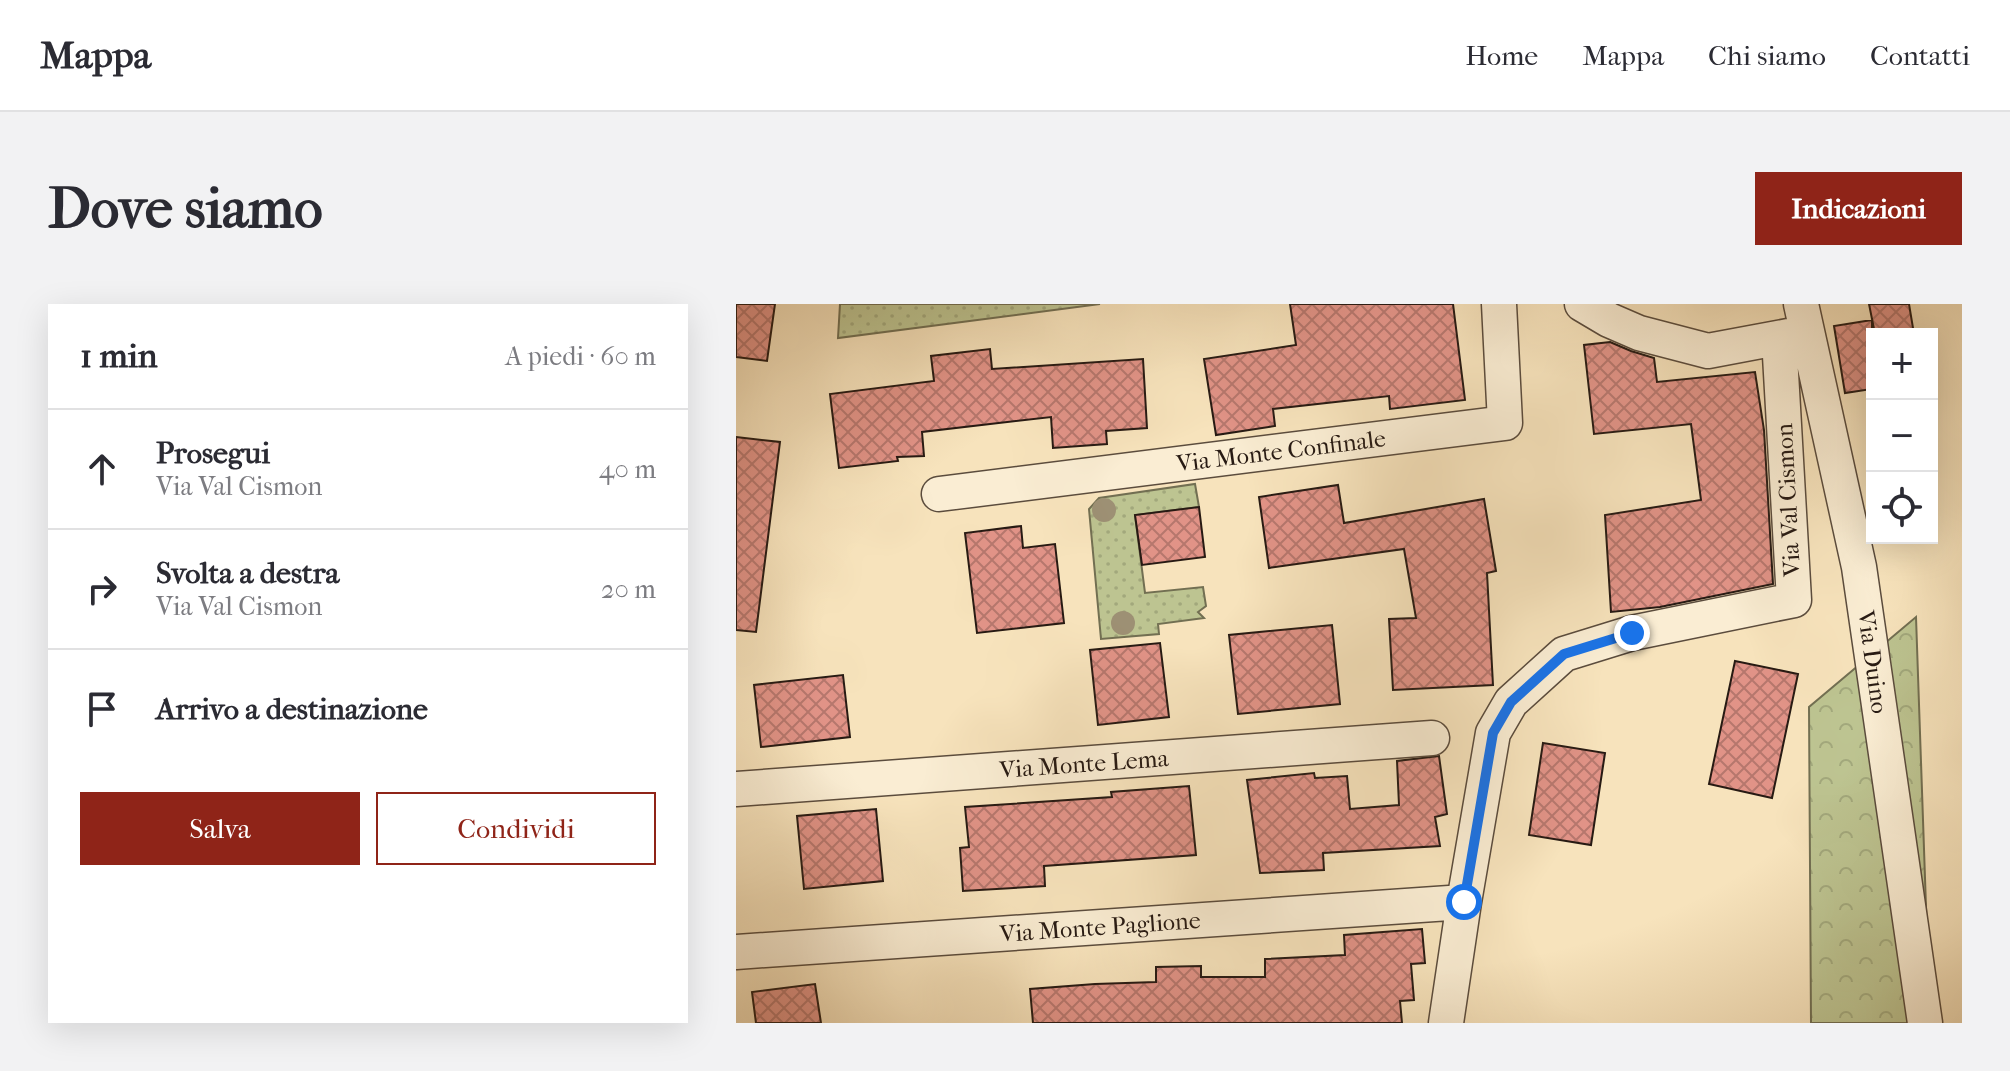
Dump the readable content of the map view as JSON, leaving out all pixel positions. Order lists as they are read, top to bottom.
{
  "streets": {
    "street": [
      "Via Monte Confinale",
      "Via Val Cismon",
      "Via Duino",
      "Via Monte Lema",
      "Via Monte Paglione"
    ]
  },
  "crossings": [
    ["Via Val Cismon", "Via Duino"],
    ["Via Val Cismon", "Via Monte Paglione"]
  ],
  "page": {
    "header": "Mappa",
    "nav": [
      "Home",
      "Mappa",
      "Chi siamo",
      "Contatti"
    ],
    "buttons": [
      "Indicazioni",
      ["Salva", "Condividi"]
    ],
    "title": "Dove siamo",
    "heading": ["1 min", "A piedi · 60 m"],
    "map_buttons": ["+", "−"],
    "list": [
      ["Prosegui", "Via Val Cismon", "40 m"],
      ["Svolta a destra", "Via Val Cismon", "20 m"],
      "Arrivo a destinazione"
    ]
  }
}
